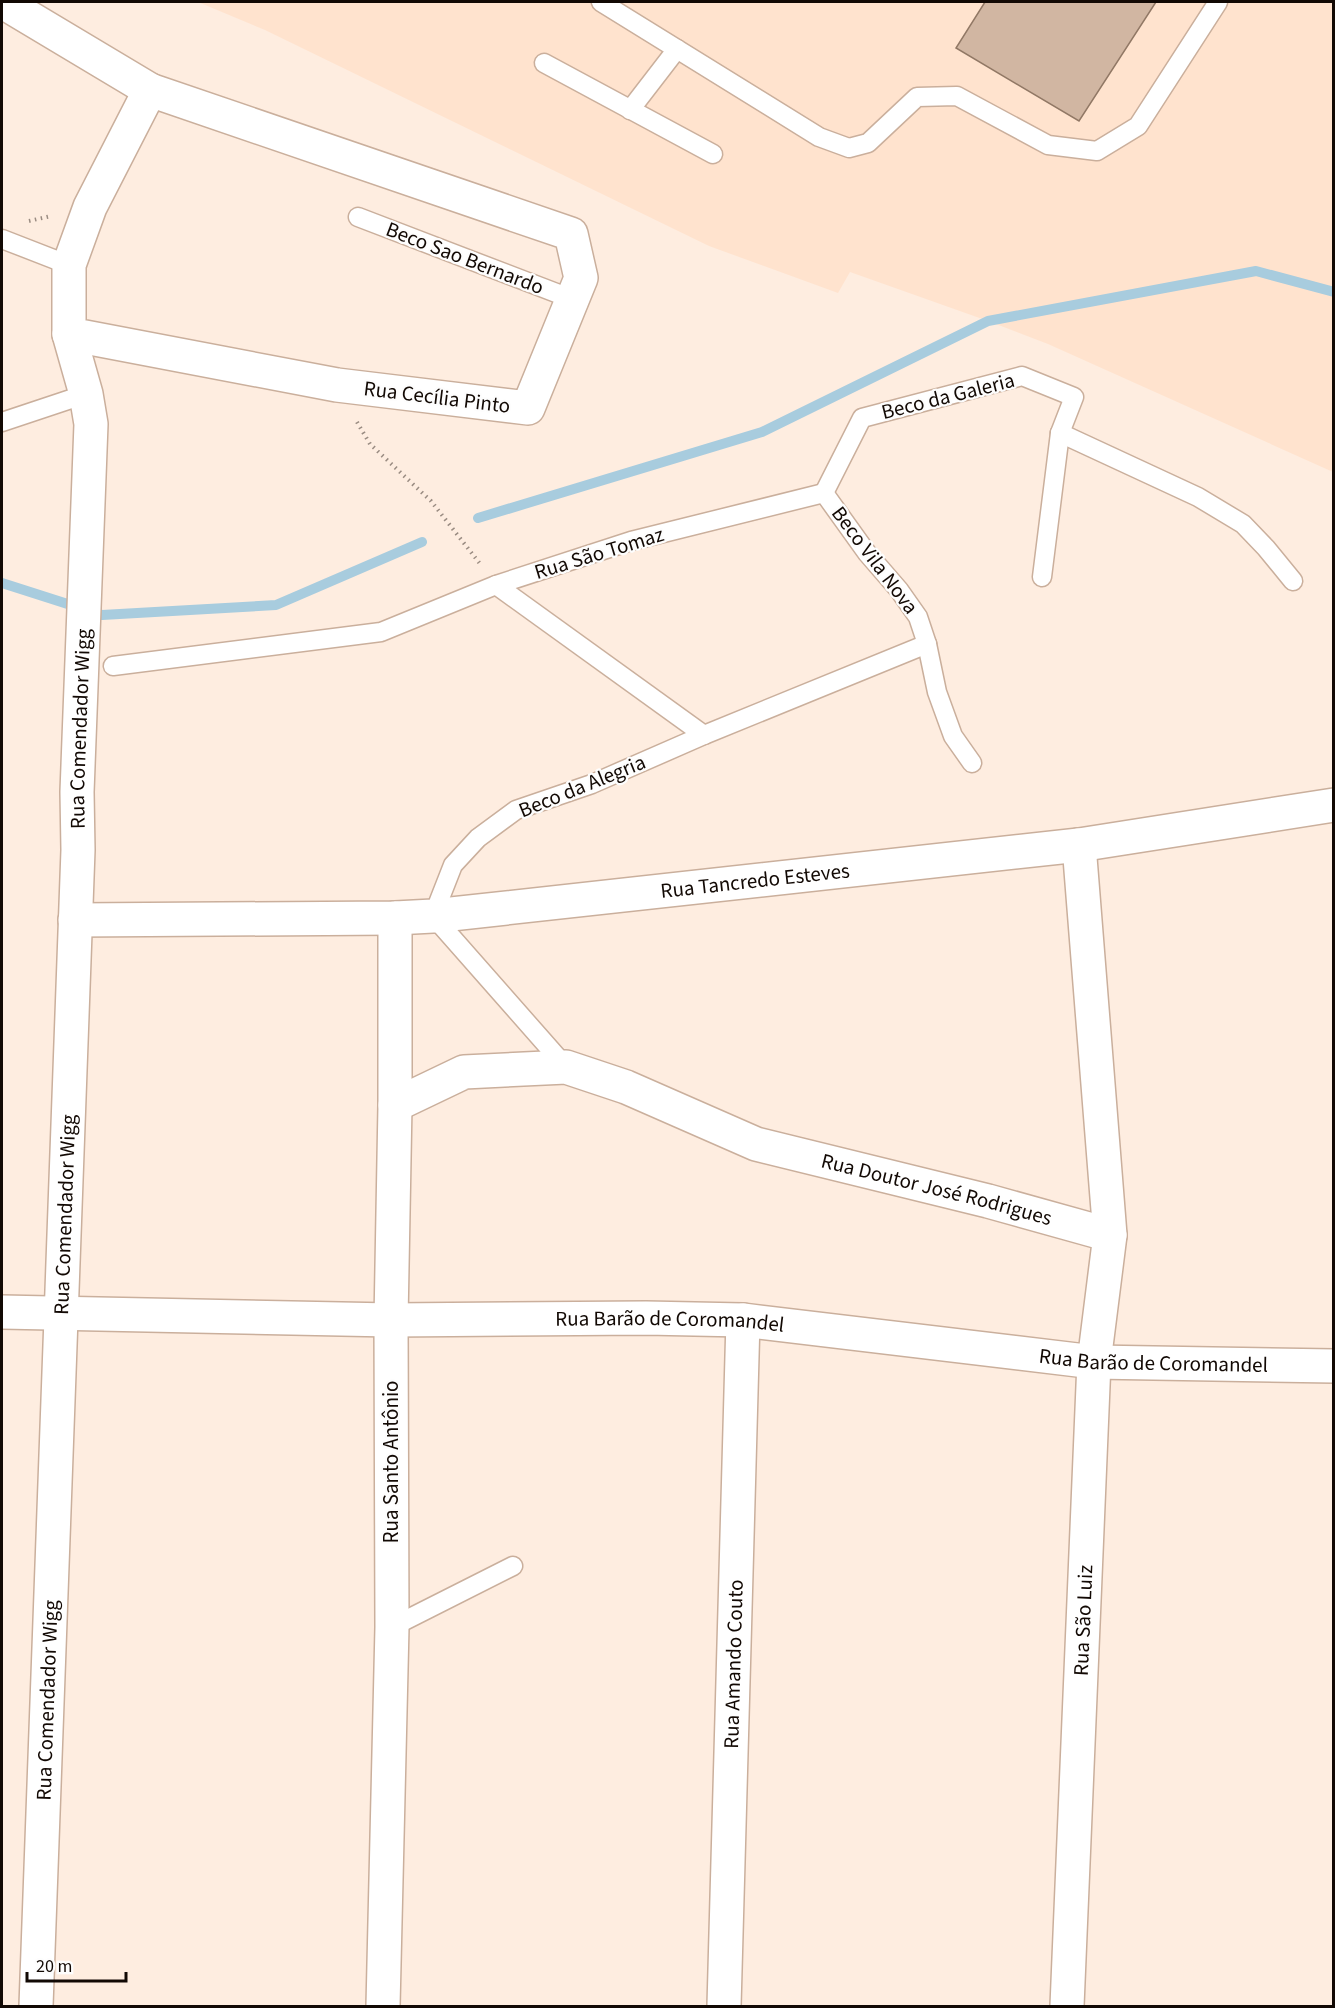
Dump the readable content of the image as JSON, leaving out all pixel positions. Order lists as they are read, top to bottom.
{
  "streets": {
    "street": [
      "Rua Cecília Pinto",
      "Rua Comendador Wigg",
      "Rua Tancredo Esteves",
      "Rua Doutor José Rodrigues",
      "Rua Barão de Coromandel",
      "Rua Santo Antônio",
      "Rua São Luiz",
      "Rua Amando Couto"
    ],
    "lane": [
      "Beco Sao Bernardo",
      "Beco da Galeria",
      "Rua São Tomaz",
      "Beco Vila Nova",
      "Beco da Alegria"
    ]
  },
  "crossings": [
    ["Beco Sao Bernardo", "Rua Cecília Pinto"],
    ["Beco da Galeria", "Rua São Tomaz"],
    ["Beco da Galeria", "Beco Vila Nova"],
    ["Rua Cecília Pinto", "Rua Comendador Wigg"],
    ["Rua São Tomaz", "Beco Vila Nova"],
    ["Beco Vila Nova", "Beco da Alegria"],
    ["Rua Comendador Wigg", "Rua Tancredo Esteves"],
    ["Rua Comendador Wigg", "Rua Barão de Coromandel"],
    ["Beco da Alegria", "Rua Tancredo Esteves"],
    ["Rua Tancredo Esteves", "Rua Santo Antônio"],
    ["Rua Doutor José Rodrigues", "Rua Santo Antônio"],
    ["Rua Doutor José Rodrigues", "Rua São Luiz"],
    ["Rua Barão de Coromandel", "Rua Santo Antônio"],
    ["Rua Barão de Coromandel", "Rua São Luiz"],
    ["Rua Barão de Coromandel", "Rua Amando Couto"]
  ],
  "scale_bar": "20 m"
}
